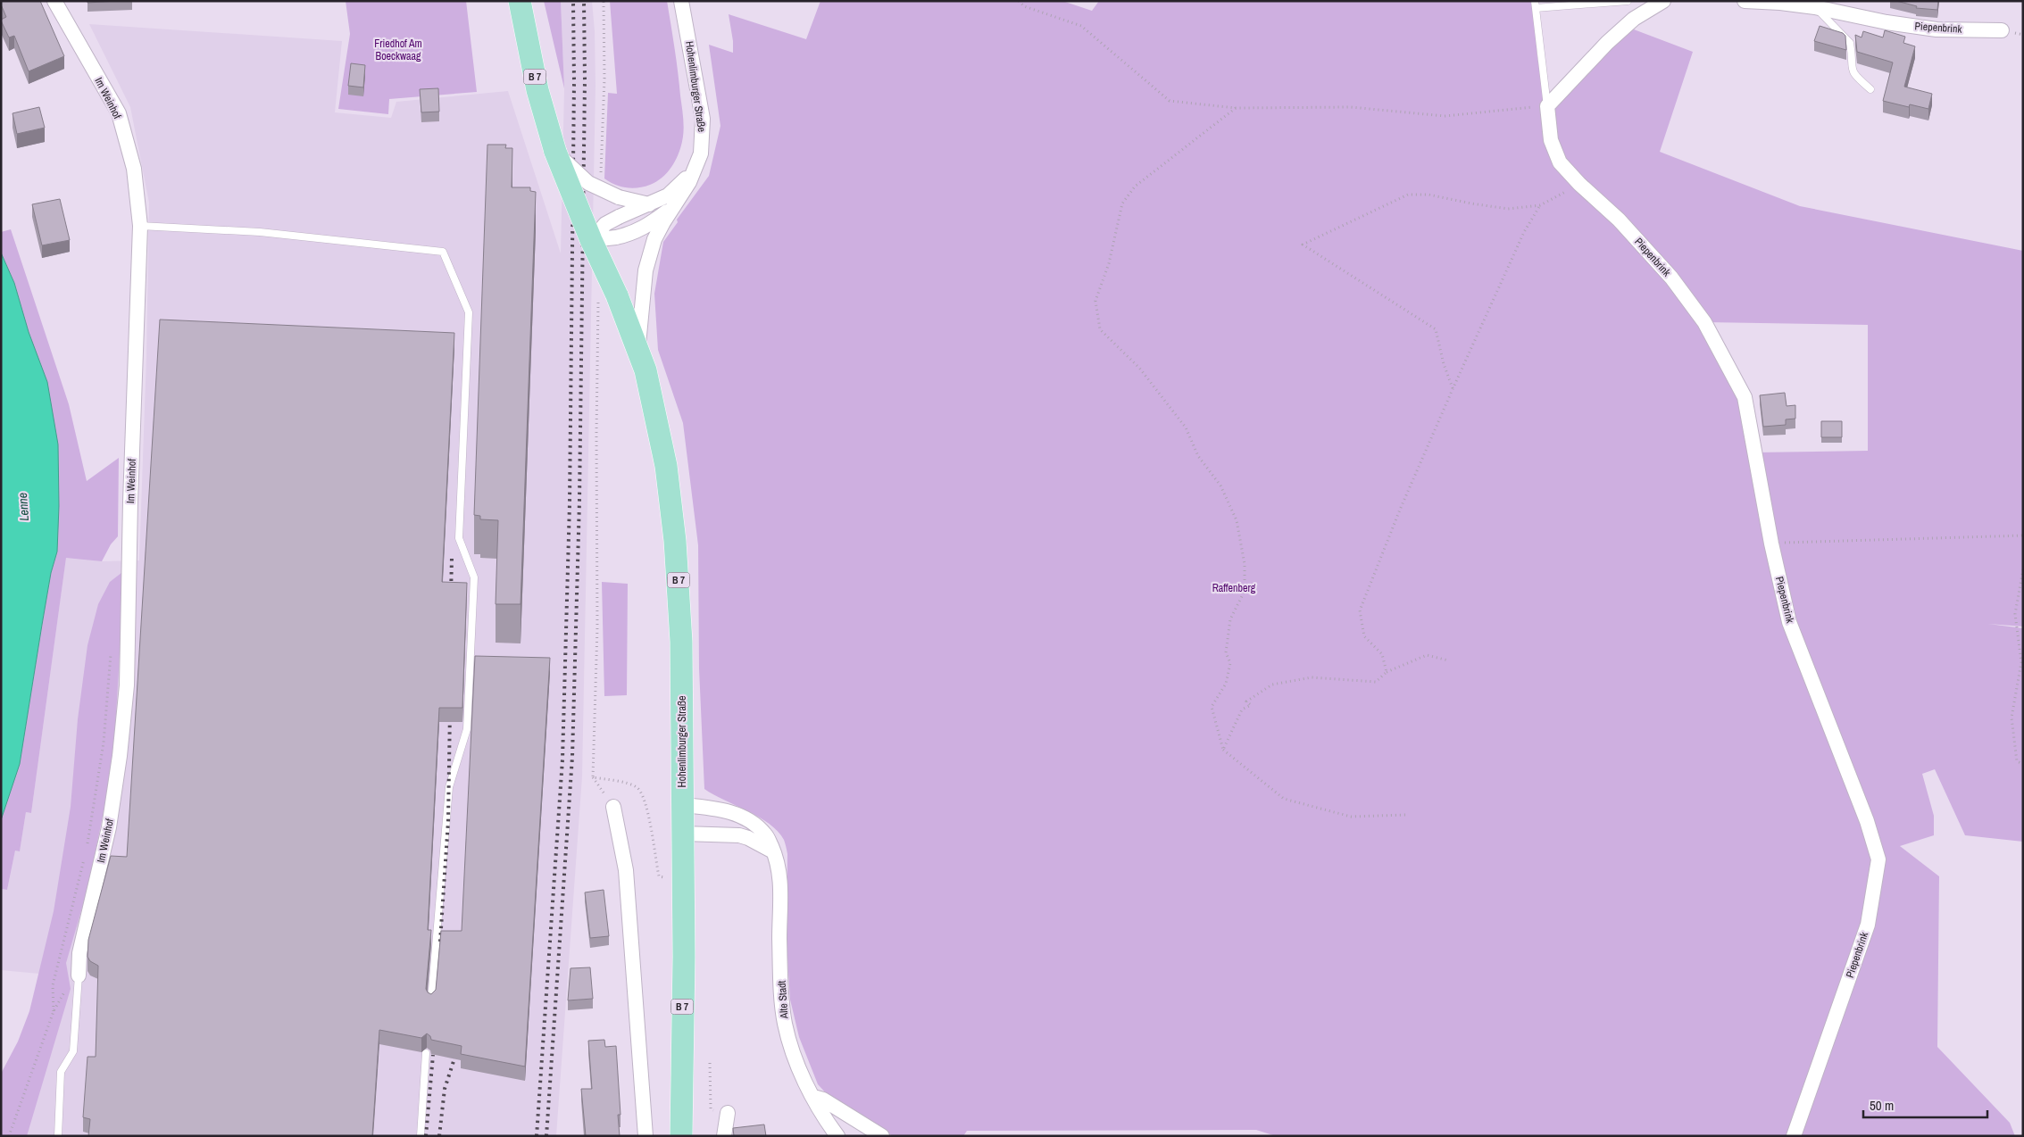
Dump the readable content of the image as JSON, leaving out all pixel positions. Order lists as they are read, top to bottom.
{
  "streets": {
    "main road": ["B 7", "Hohenlimburger Straße"],
    "street": ["Piepenbrink", "Im Weinhof", "Alte Stadt"]
  },
  "crossings": [
    ["Hohenlimburger Straße", "Alte Stadt"]
  ],
  "water": ["Lenne"],
  "parks": ["Friedhof Am Boeckwaag", "Raffenberg"],
  "scale_bar": "50 m"
}
